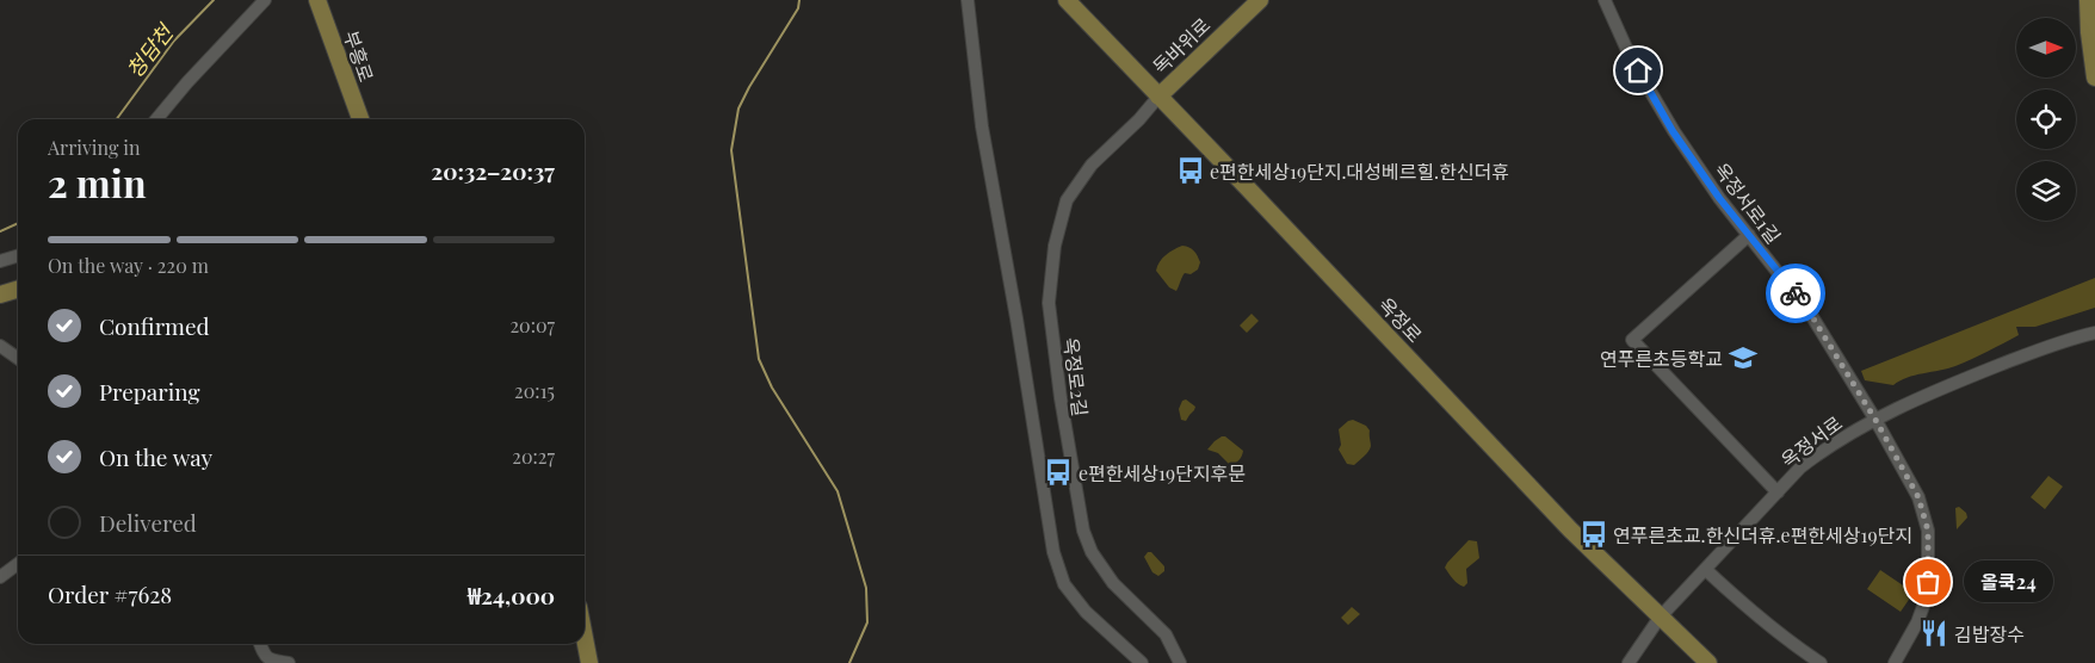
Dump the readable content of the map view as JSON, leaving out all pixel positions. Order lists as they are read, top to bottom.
{
  "streets": {
    "main road": ["독바위로", "부흥로", "옥정로"],
    "street": ["옥정서로1길", "옥정로2길", "옥정서로"]
  },
  "crossings": [
    ["독바위로", "옥정로"],
    ["독바위로", "옥정로2길"],
    ["옥정서로1길", "옥정서로"],
    ["옥정로", "옥정로2길"],
    ["옥정로", "옥정서로"]
  ],
  "water": ["청담천"],
  "places": {
    "bus stop": ["e편한세상19단지.대성베르힐.한신더휴", "e편한세상19단지후문", "연푸른초교.한신더휴.e편한세상19단지"],
    "school or university": ["연푸른초등학교"],
    "other": ["올쿡24"],
    "restaurant": ["김밥장수"]
  },
  "north": "right",
  "page": {
    "heading": ["2 min", "Arriving in", "20:32–20:37"],
    "panel": ["Order #7628", "₩24,000"],
    "bar": "On the way · 220 m",
    "list": [
      ["Confirmed", "20:07"],
      ["Preparing", "20:15"],
      ["On the way", "20:27"],
      "Delivered"
    ],
    "bubble": "올쿡24"
  }
}
